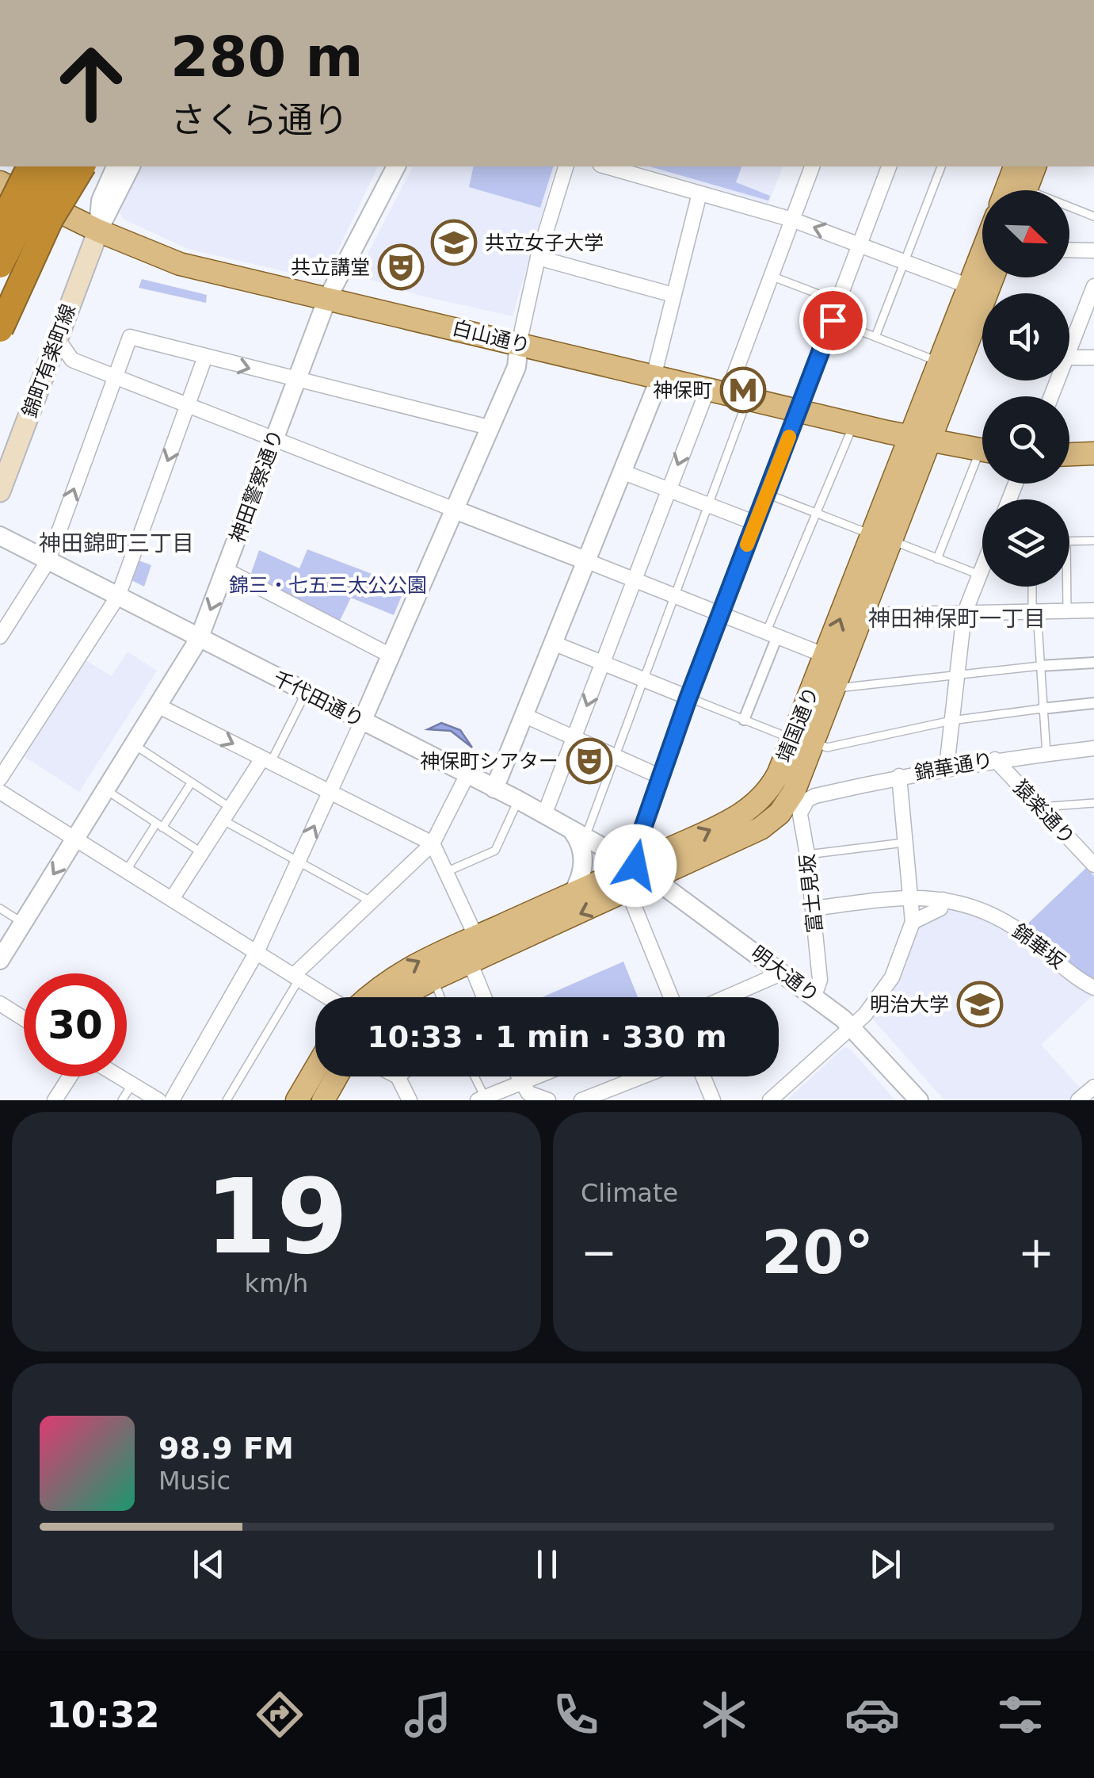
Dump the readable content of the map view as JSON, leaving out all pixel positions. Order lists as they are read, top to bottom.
{
  "streets": {
    "main road": ["白山通り", "錦町有楽町線", "靖国通り"],
    "street": [
      "神田警察通り",
      "千代田通り",
      "錦華通り",
      "猿楽通り",
      "富士見坂",
      "錦華坂",
      "明大通り"
    ]
  },
  "crossings": [
    ["白山通り", "錦町有楽町線"],
    ["白山通り", "神田警察通り"],
    ["白山通り", "靖国通り"],
    ["神田警察通り", "千代田通り"],
    ["千代田通り", "靖国通り"],
    ["千代田通り", "明大通り"],
    ["靖国通り", "錦華通り"],
    ["靖国通り", "富士見坂"],
    ["靖国通り", "明大通り"],
    ["錦華通り", "猿楽通り"],
    ["錦華通り", "富士見坂"],
    ["富士見坂", "錦華坂"],
    ["富士見坂", "明大通り"]
  ],
  "districts": ["神田錦町三丁目", "神田神保町一丁目"],
  "parks": ["錦三・七五三太公公園"],
  "places": {
    "school or university": ["共立女子大学", "明治大学"],
    "theatre": ["共立講堂", "神保町シアター"],
    "metro station": ["神保町"]
  },
  "north": "bottom right",
  "page": {
    "turn": ["280 m", "さくら通り"],
    "limit": "30",
    "trip": "10:33 · 1 min · 330 m",
    "tile": [
      ["19", "km/h"],
      "Climate"
    ],
    "heat": ["−", "20°", "+"],
    "song": ["98.9 FM", "Music"],
    "tabs": "10:32"
  }
}
